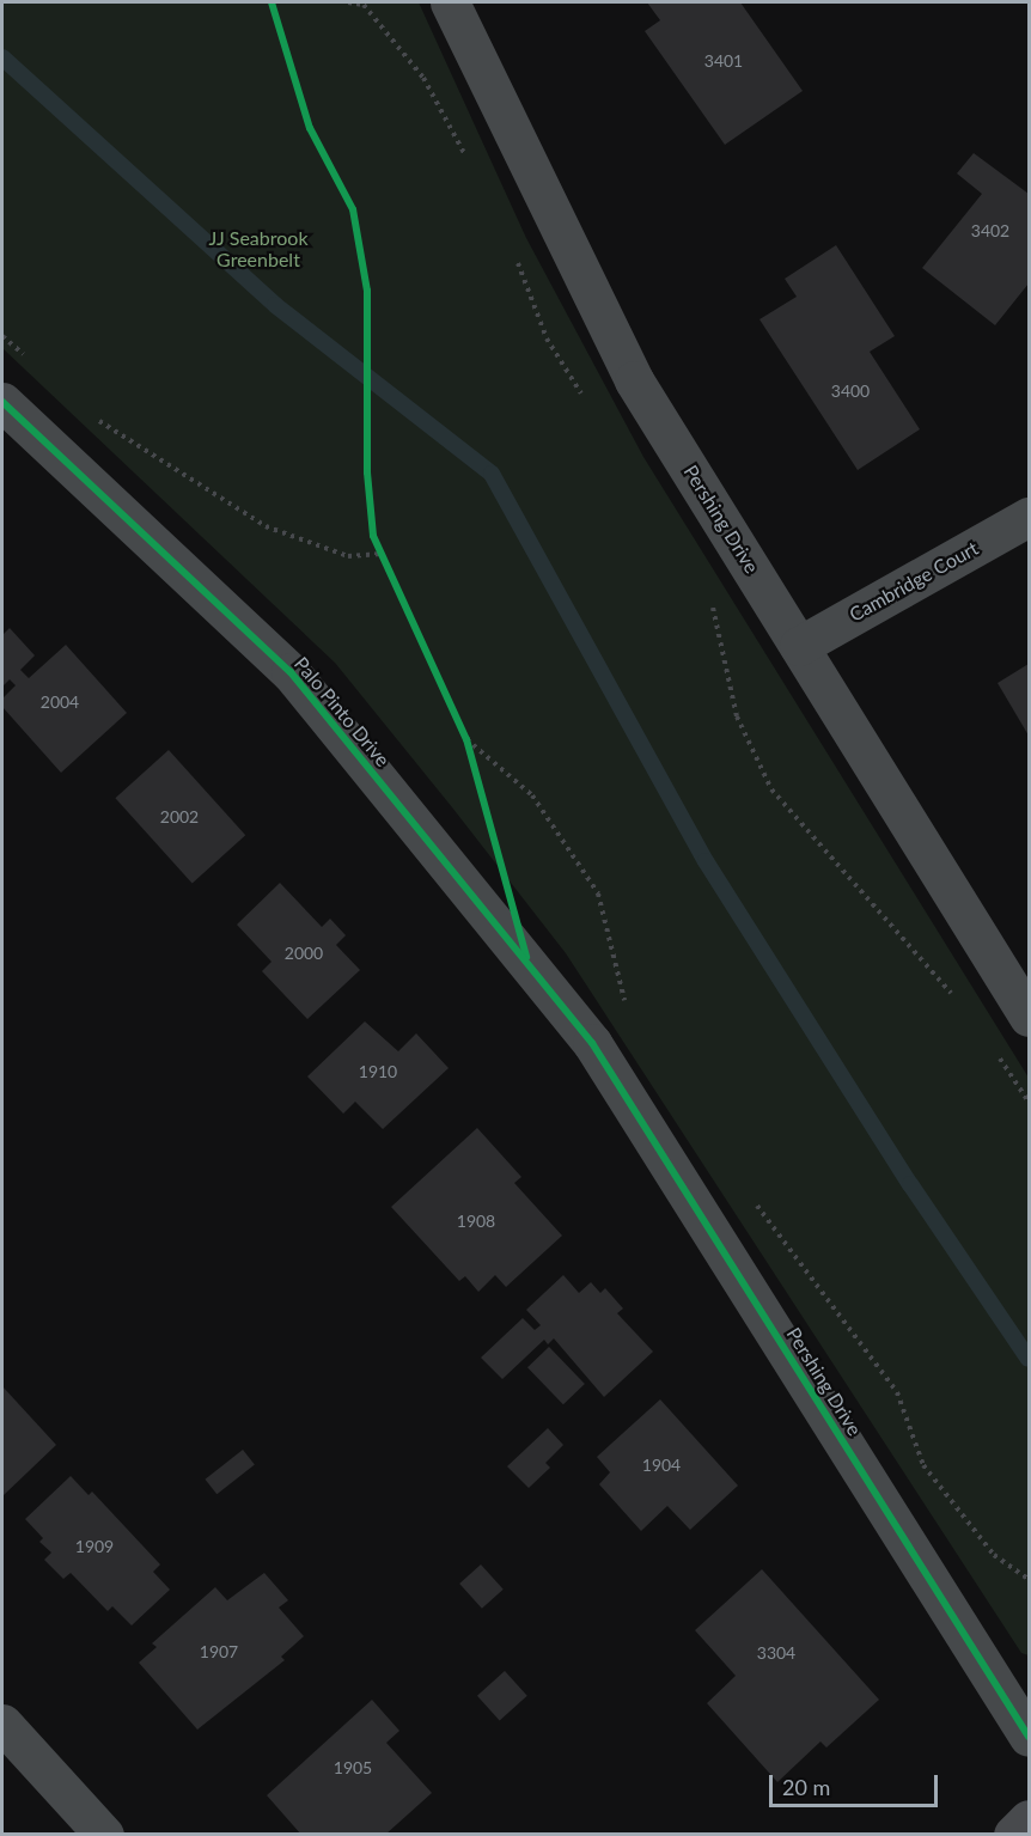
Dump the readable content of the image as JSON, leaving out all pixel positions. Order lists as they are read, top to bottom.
{
  "streets": {
    "street": ["Pershing Drive", "Cambridge Court", "Palo Pinto Drive"]
  },
  "crossings": [
    ["Pershing Drive", "Cambridge Court"],
    ["Pershing Drive", "Palo Pinto Drive"]
  ],
  "parks": ["JJ Seabrook Greenbelt"],
  "house_numbers": [
    "3401",
    "3402",
    "3400",
    "2004",
    "2002",
    "2000",
    "1910",
    "1908",
    "1904",
    "1909",
    "1907",
    "3304",
    "1905"
  ],
  "scale_bar": "20 m"
}
